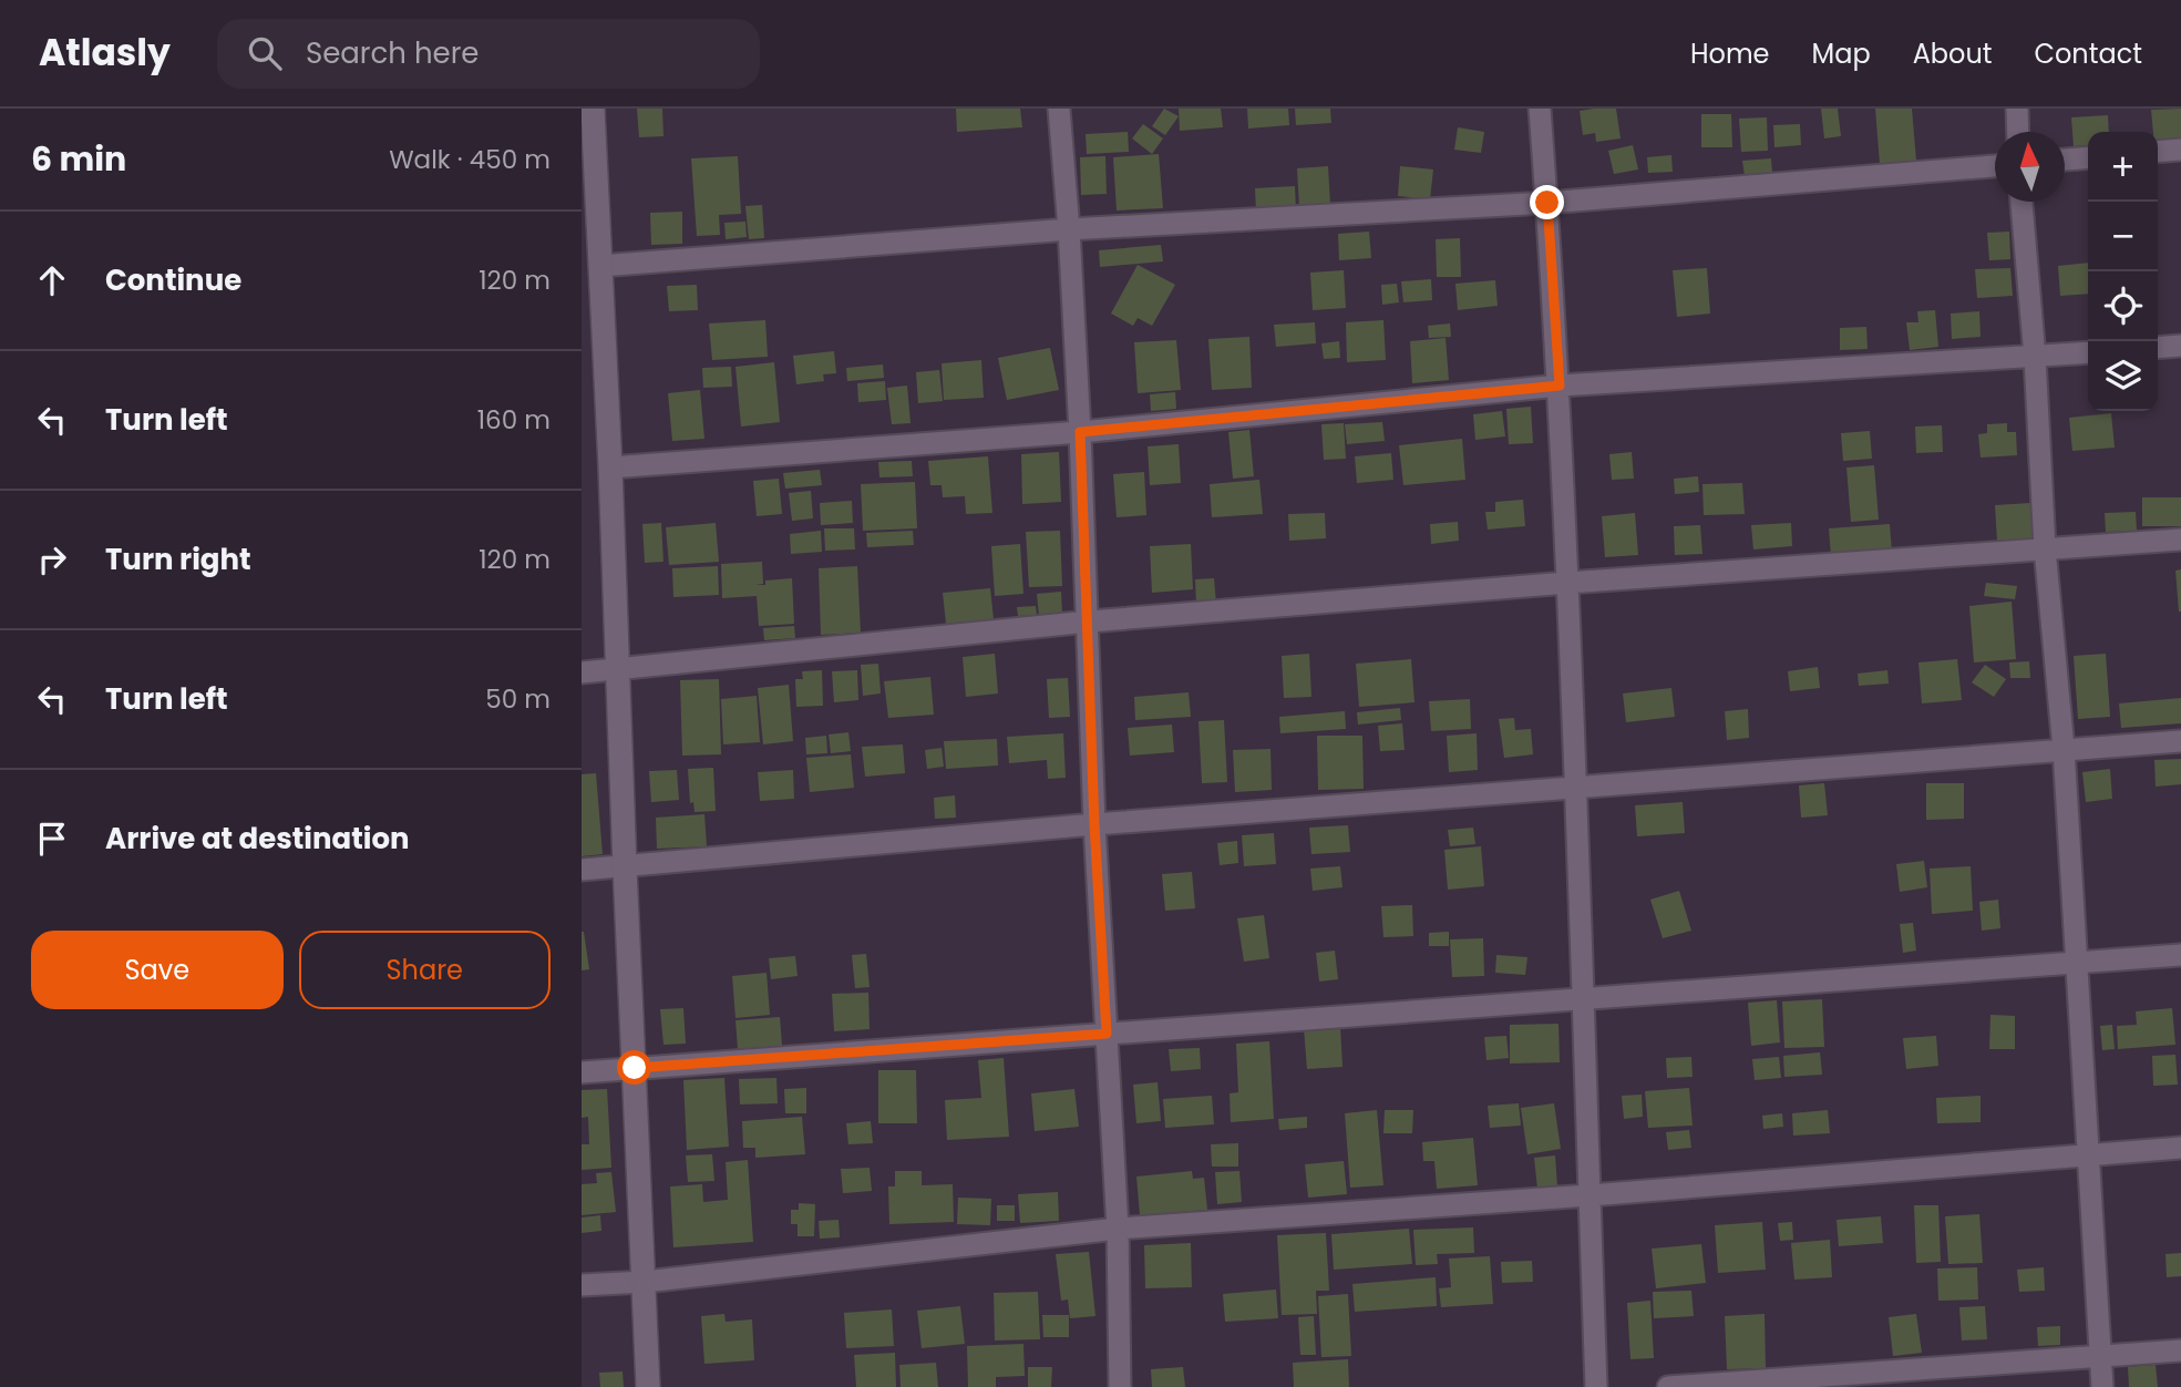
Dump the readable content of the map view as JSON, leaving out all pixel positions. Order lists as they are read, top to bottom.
{
  "north": "top",
  "page": {
    "header": "Atlasly",
    "search": "Search here",
    "nav": [
      "Home",
      "Map",
      "About",
      "Contact"
    ],
    "heading": ["6 min", "Walk · 450 m"],
    "map_buttons": ["+", "−"],
    "list": [
      ["Continue", "120 m"],
      ["Turn left", "160 m"],
      ["Turn right", "120 m"],
      ["Turn left", "50 m"],
      "Arrive at destination"
    ],
    "buttons": ["Save", "Share"]
  }
}
